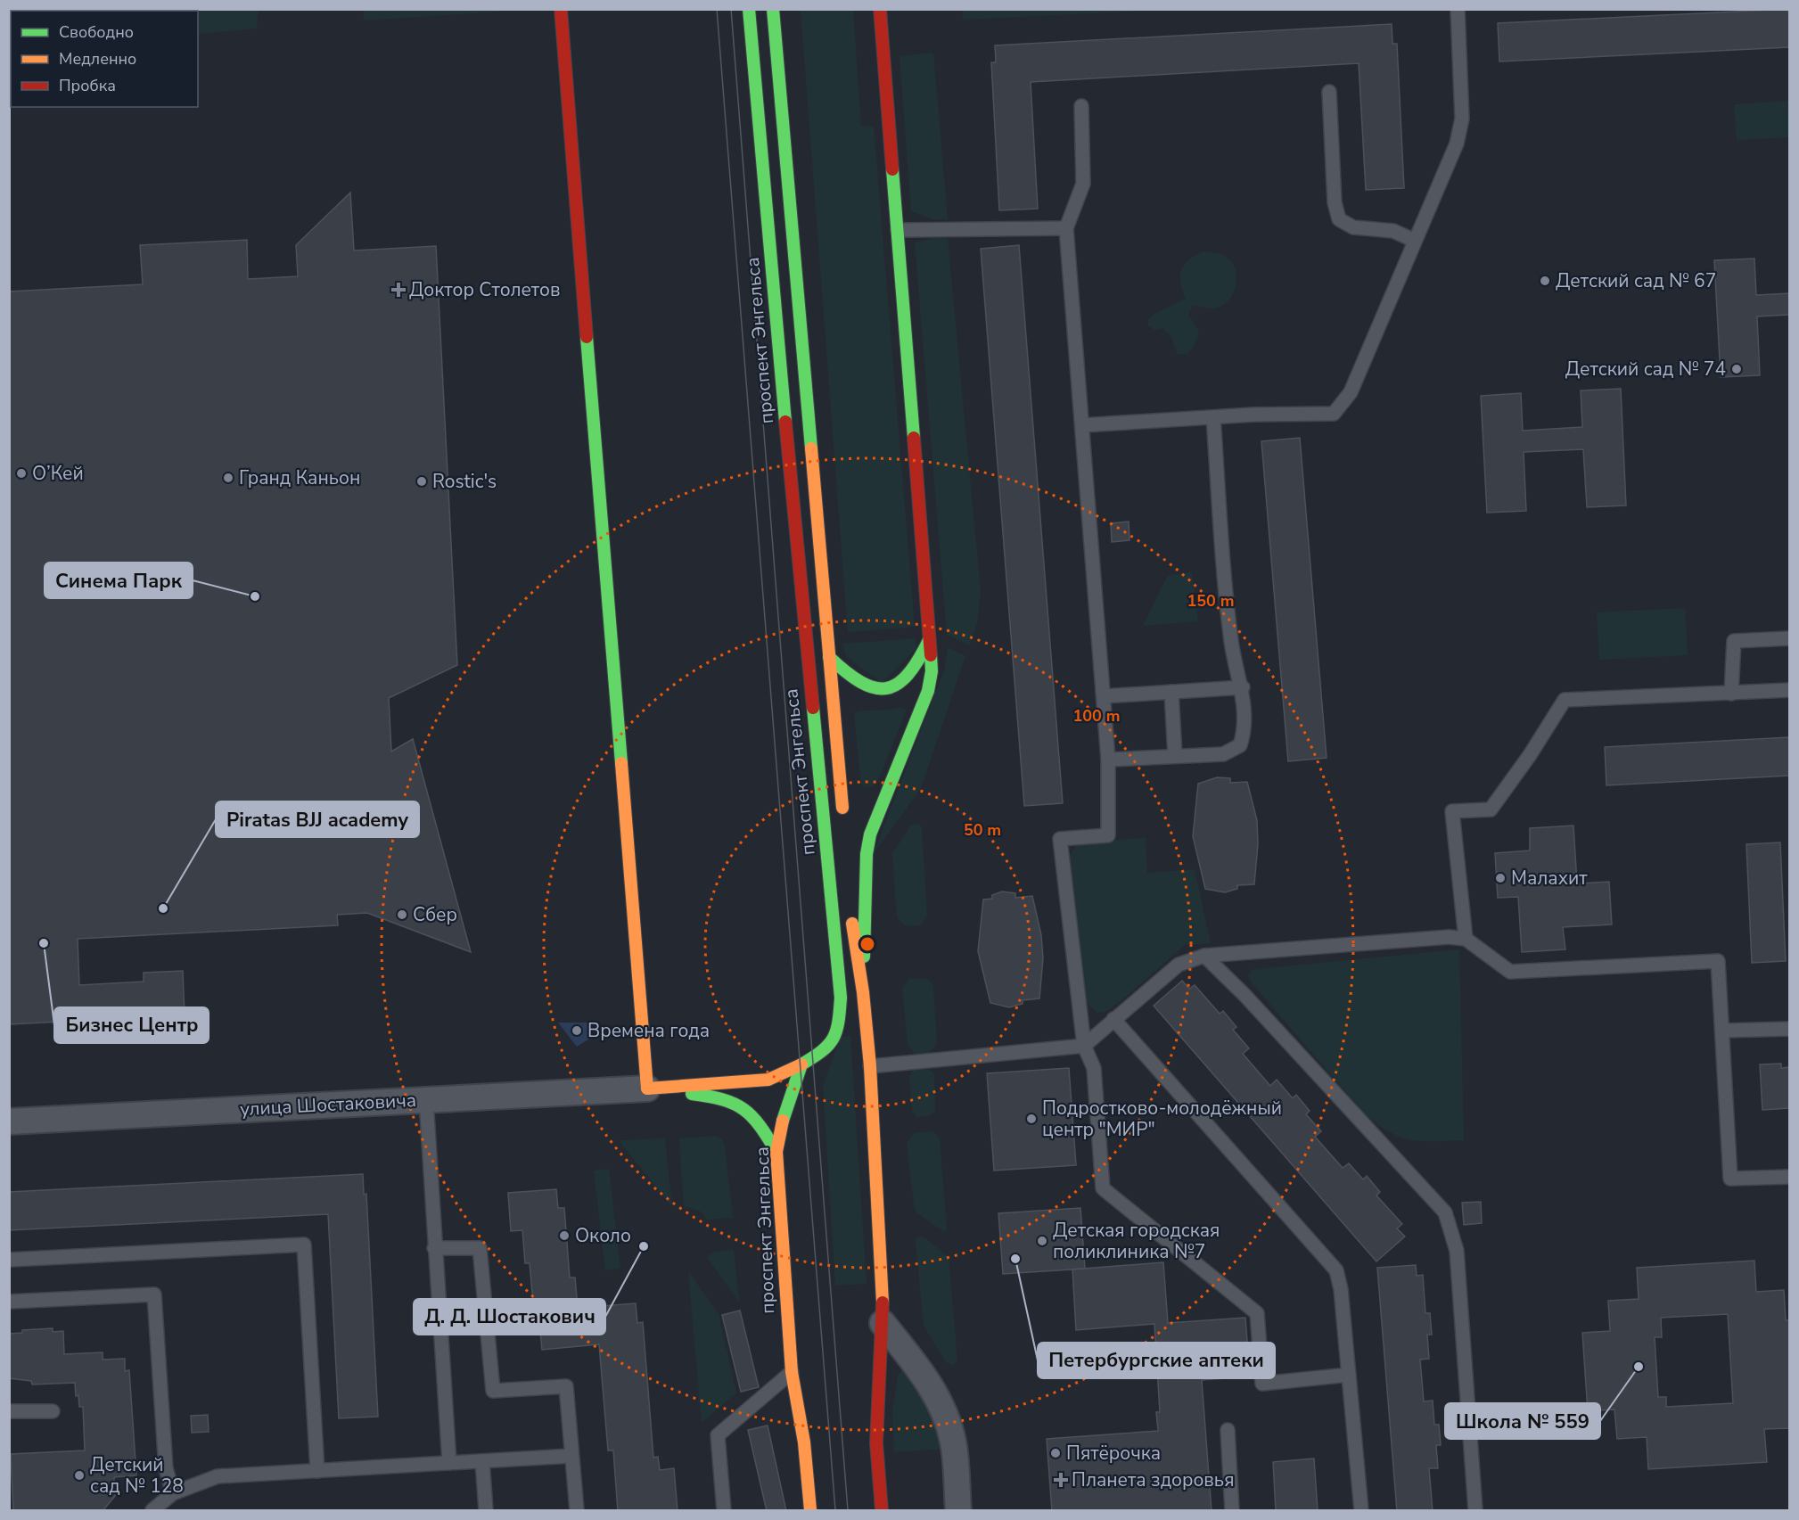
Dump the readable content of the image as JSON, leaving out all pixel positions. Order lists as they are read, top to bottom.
{
  "streets": {
    "main road": ["проспект Энгельса", "улица Шостаковича"]
  },
  "crossings": [
    ["проспект Энгельса", "улица Шостаковича"]
  ],
  "places": {
    "other": [
      "Детский сад № 67",
      "Детский сад № 74",
      "О’Кей",
      "Гранд Каньон",
      "Rostic's",
      "Синема Парк",
      "Малахит",
      "Piratas BJJ academy",
      "Сбер",
      "Бизнес Центр",
      "Времена года",
      "Подростково-молодёжный центр \"МИР\"",
      "Около",
      "Детская городская поликлиника №7",
      "Д. Д. Шостакович",
      "Петербургские аптеки",
      "Школа № 559",
      "Пятёрочка",
      "Детский сад № 128"
    ],
    "health": ["Доктор Столетов", "Планета здоровья"]
  },
  "legend": ["Свободно", "Медленно", "Пробка"],
  "rings": ["150 m", "100 m", "50 m"]
}
